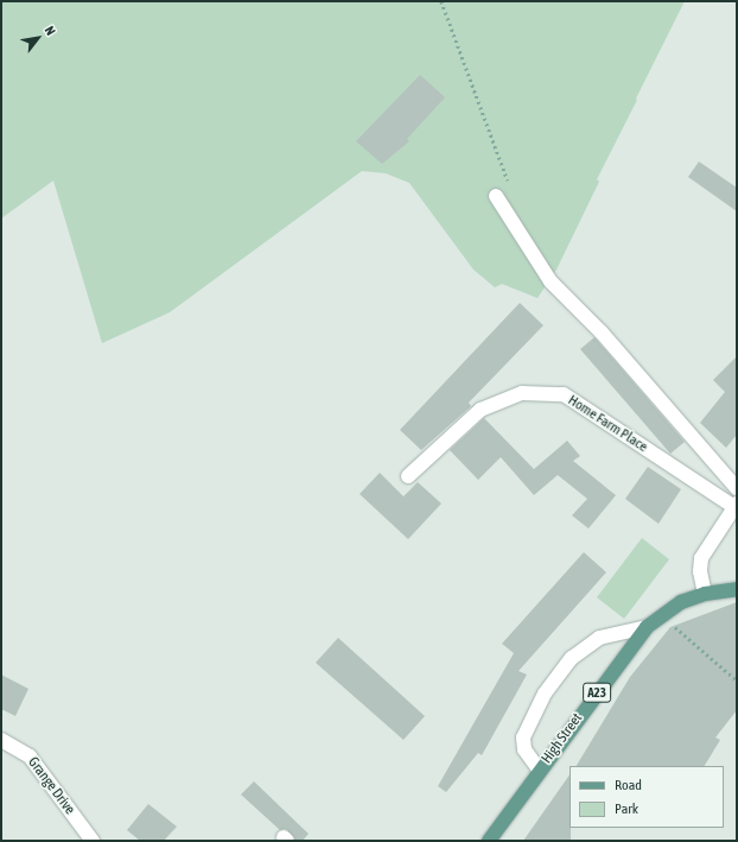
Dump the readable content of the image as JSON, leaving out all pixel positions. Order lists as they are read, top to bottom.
{
  "streets": {
    "main road": ["A23", "High Street"],
    "street": ["Home Farm Place", "Grange Drive"]
  },
  "legend": ["Road", "Park"],
  "north": "top right"
}
